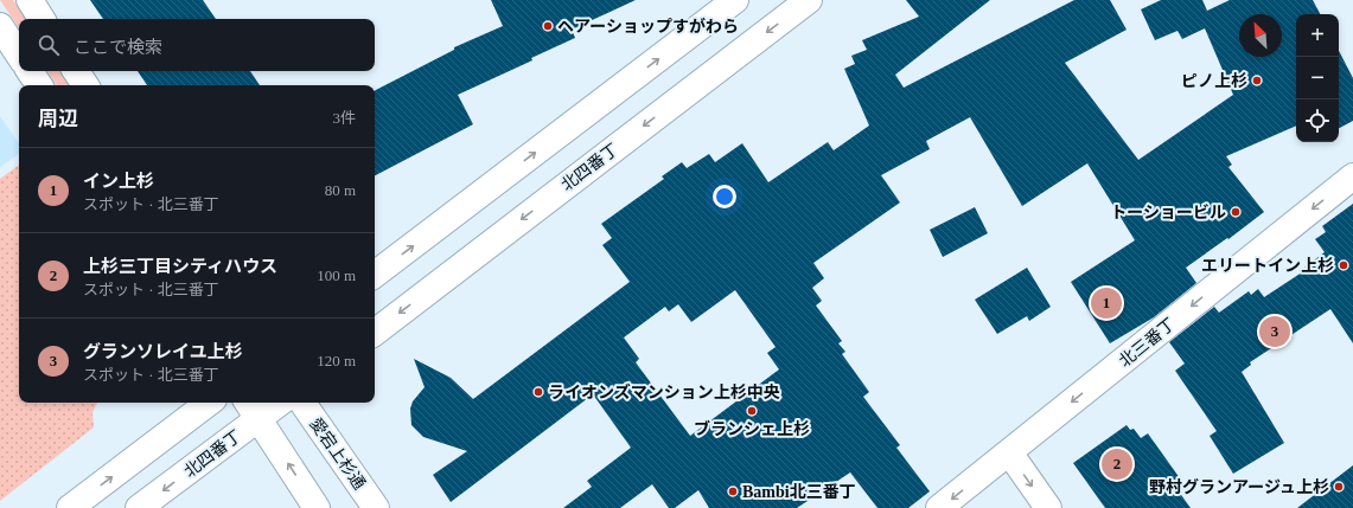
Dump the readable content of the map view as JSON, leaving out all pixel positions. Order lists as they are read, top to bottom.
{
  "streets": {
    "street": ["北四番丁", "北三番丁", "愛宕上杉通"]
  },
  "one_way": ["北三番丁"],
  "places": [
    "ヘアーショップすがわら",
    "ピノ上杉",
    "トーショービル",
    "エリートイン上杉",
    "ライオンズマンション上杉中央",
    "ブランシェ上杉",
    "野村グランアージュ上杉",
    "Bambi北三番丁"
  ],
  "north": "top left",
  "page": {
    "map_buttons": ["+", "−"],
    "search": "ここで検索",
    "heading": ["周辺", "3件"],
    "list": [
      {
        "mark": "1",
        "name": "イン上杉",
        "note": "スポット · 北三番丁",
        "value": "80 m"
      },
      {
        "mark": "2",
        "name": "上杉三丁目シティハウス",
        "note": "スポット · 北三番丁",
        "value": "100 m"
      },
      {
        "mark": "3",
        "name": "グランソレイユ上杉",
        "note": "スポット · 北三番丁",
        "value": "120 m"
      }
    ],
    "pins": ["1", "3", "2"]
  }
}
